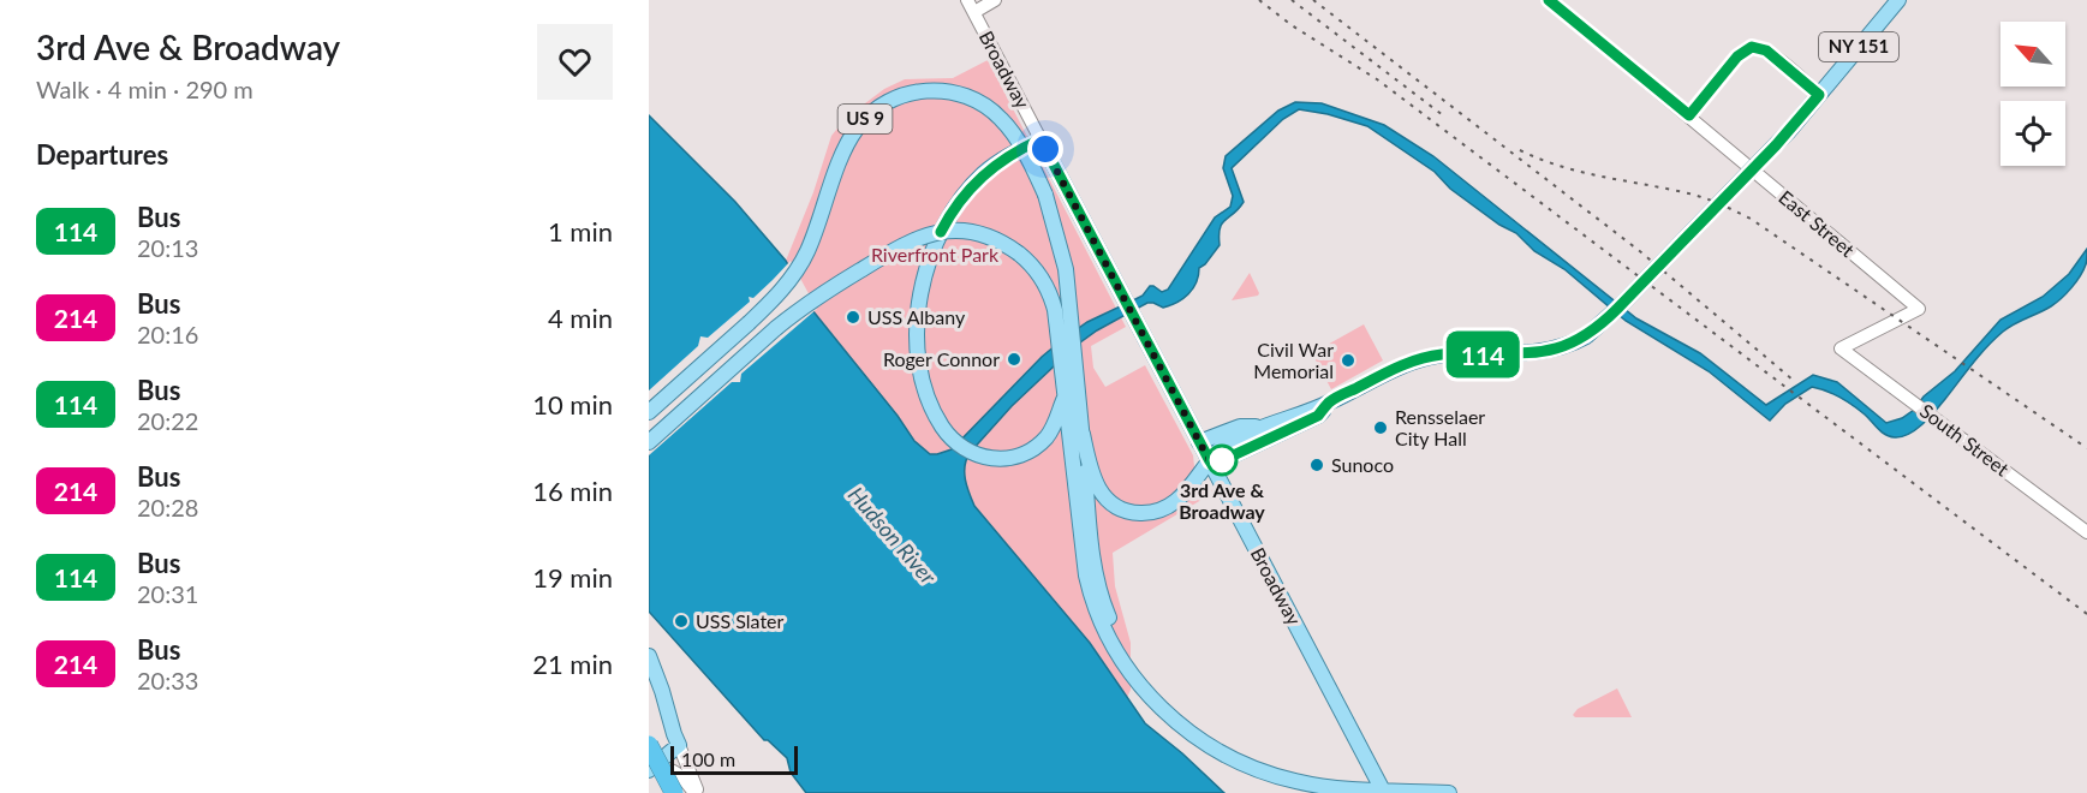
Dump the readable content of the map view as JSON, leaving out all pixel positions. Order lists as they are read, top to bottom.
{
  "streets": {
    "main road": ["NY 151", "Broadway", "US 9"],
    "street": ["East Street", "South Street"]
  },
  "crossings": [
    ["NY 151", "Broadway"],
    ["Broadway", "US 9"],
    ["East Street", "South Street"]
  ],
  "water": ["Hudson River"],
  "parks": ["Riverfront Park"],
  "places": [
    "USS Albany",
    "Roger Connor",
    "Civil War Memorial",
    "Rensselaer City Hall",
    "3rd Ave & Broadway",
    "Sunoco",
    "USS Slater"
  ],
  "lines": ["bus line 114"],
  "scale_bar": "100 m",
  "north": "top left",
  "page": {
    "heading": [
      ["3rd Ave & Broadway", "Walk · 4 min · 290 m"],
      "Departures"
    ],
    "on_map": "114",
    "list": [
      {
        "mark": "114",
        "name": "Bus",
        "note": "20:13",
        "value": "1 min"
      },
      {
        "mark": "214",
        "name": "Bus",
        "note": "20:16",
        "value": "4 min"
      },
      {
        "mark": "114",
        "name": "Bus",
        "note": "20:22",
        "value": "10 min"
      },
      {
        "mark": "214",
        "name": "Bus",
        "note": "20:28",
        "value": "16 min"
      },
      {
        "mark": "114",
        "name": "Bus",
        "note": "20:31",
        "value": "19 min"
      },
      {
        "mark": "214",
        "name": "Bus",
        "note": "20:33",
        "value": "21 min"
      }
    ],
    "scale": "100 m"
  }
}
